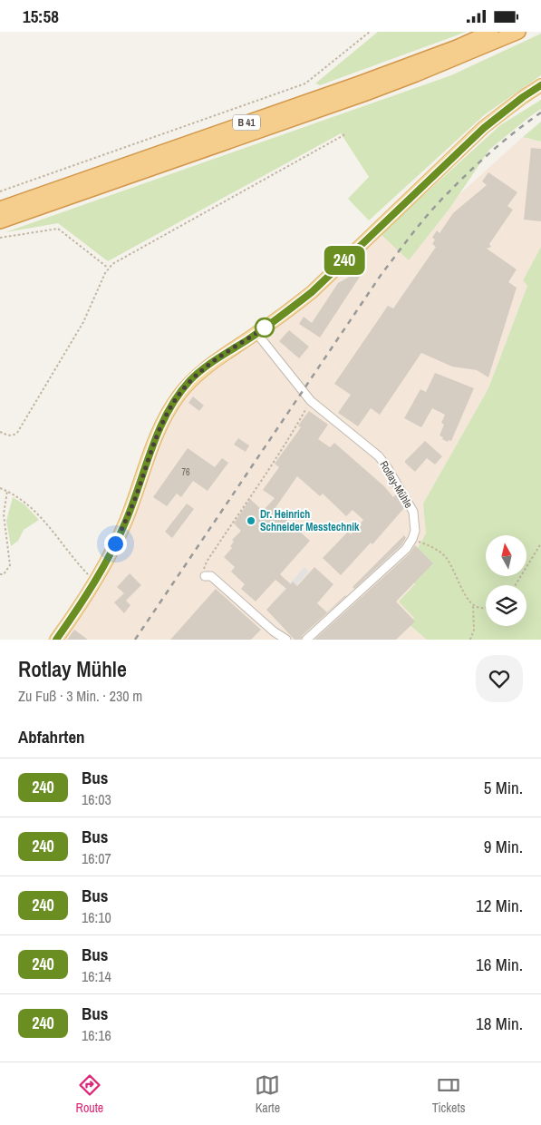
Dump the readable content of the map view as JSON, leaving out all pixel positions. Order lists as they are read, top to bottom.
{
  "streets": {
    "highway": ["B 41"],
    "street": ["Rotlay-Mühle"]
  },
  "places": ["Dr. Heinrich Schneider Messtechnik"],
  "lines": ["bus line 240"],
  "house_numbers": ["76"],
  "north": "top",
  "page": {
    "status": "15:58",
    "on_map": "240",
    "heading": [
      ["Rotlay Mühle", "Zu Fuß · 3 Min. · 230 m"],
      "Abfahrten"
    ],
    "list": [
      {
        "mark": "240",
        "name": "Bus",
        "note": "16:03",
        "value": "5 Min."
      },
      {
        "mark": "240",
        "name": "Bus",
        "note": "16:07",
        "value": "9 Min."
      },
      {
        "mark": "240",
        "name": "Bus",
        "note": "16:10",
        "value": "12 Min."
      },
      {
        "mark": "240",
        "name": "Bus",
        "note": "16:14",
        "value": "16 Min."
      },
      {
        "mark": "240",
        "name": "Bus",
        "note": "16:16",
        "value": "18 Min."
      }
    ],
    "tabs": ["Route", "Karte", "Tickets"]
  }
}
